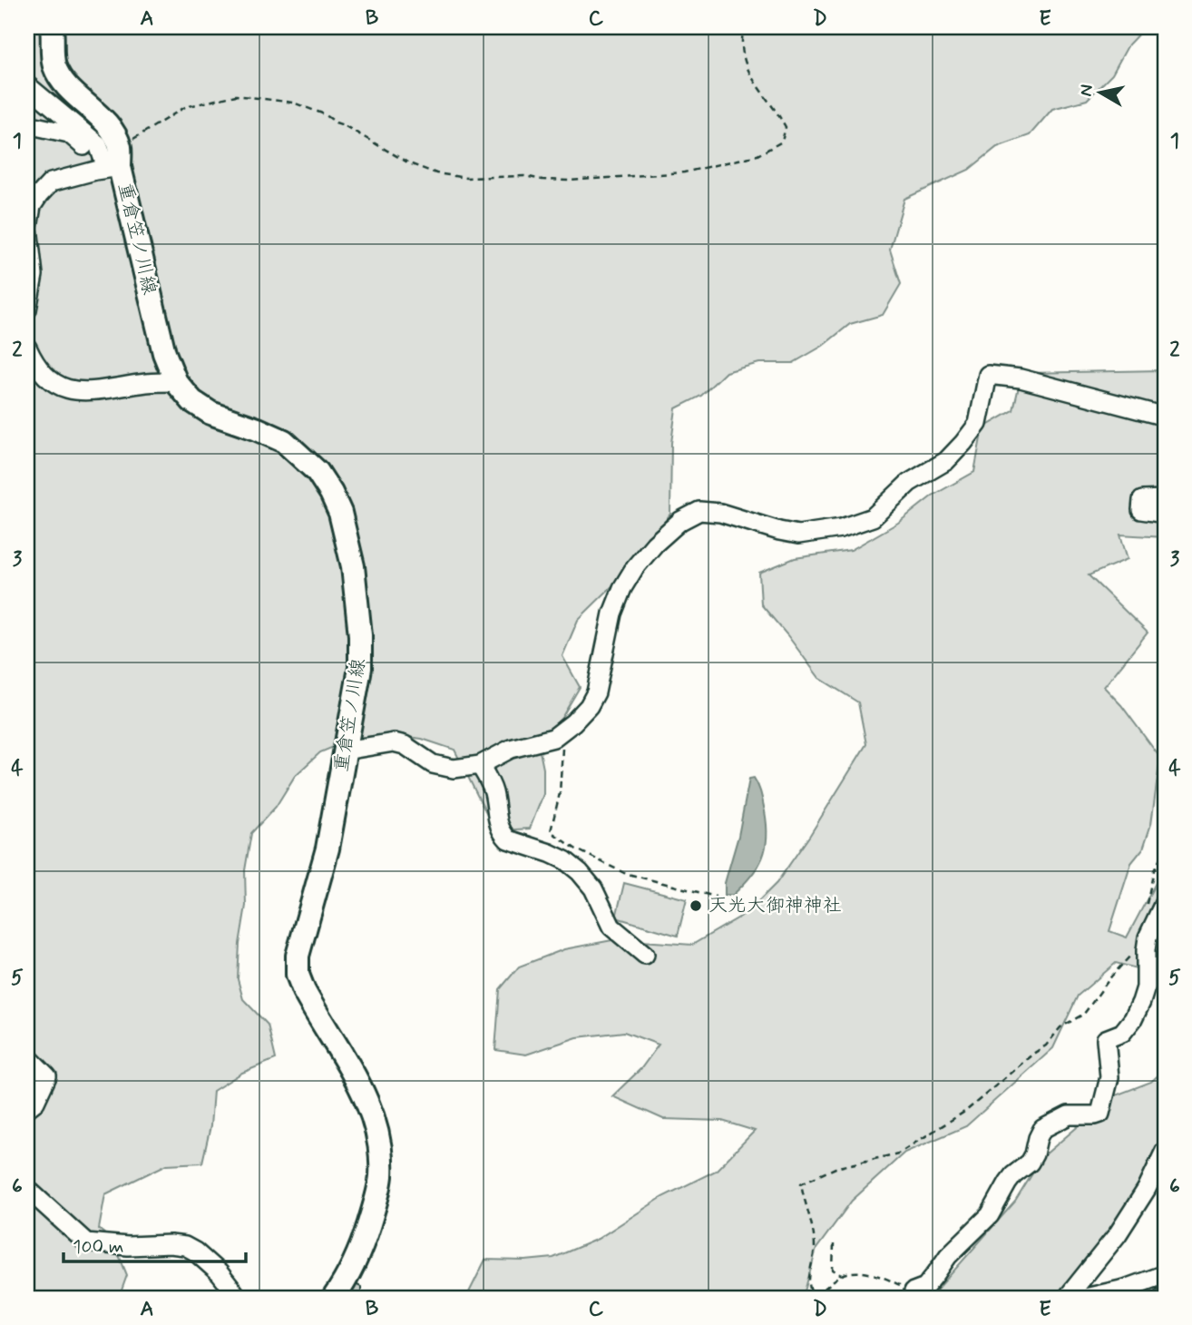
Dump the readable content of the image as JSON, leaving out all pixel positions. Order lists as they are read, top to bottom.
{
  "streets": {
    "main road": ["重倉笠ノ川線"]
  },
  "places": ["天光大御神神社"],
  "scale_bar": "100 m",
  "north": "left",
  "grid": {
    "columns": [
      "A",
      "B",
      "C",
      "D",
      "E"
    ],
    "rows": [
      "1",
      "2",
      "3",
      "4",
      "5",
      "6"
    ]
  }
}
